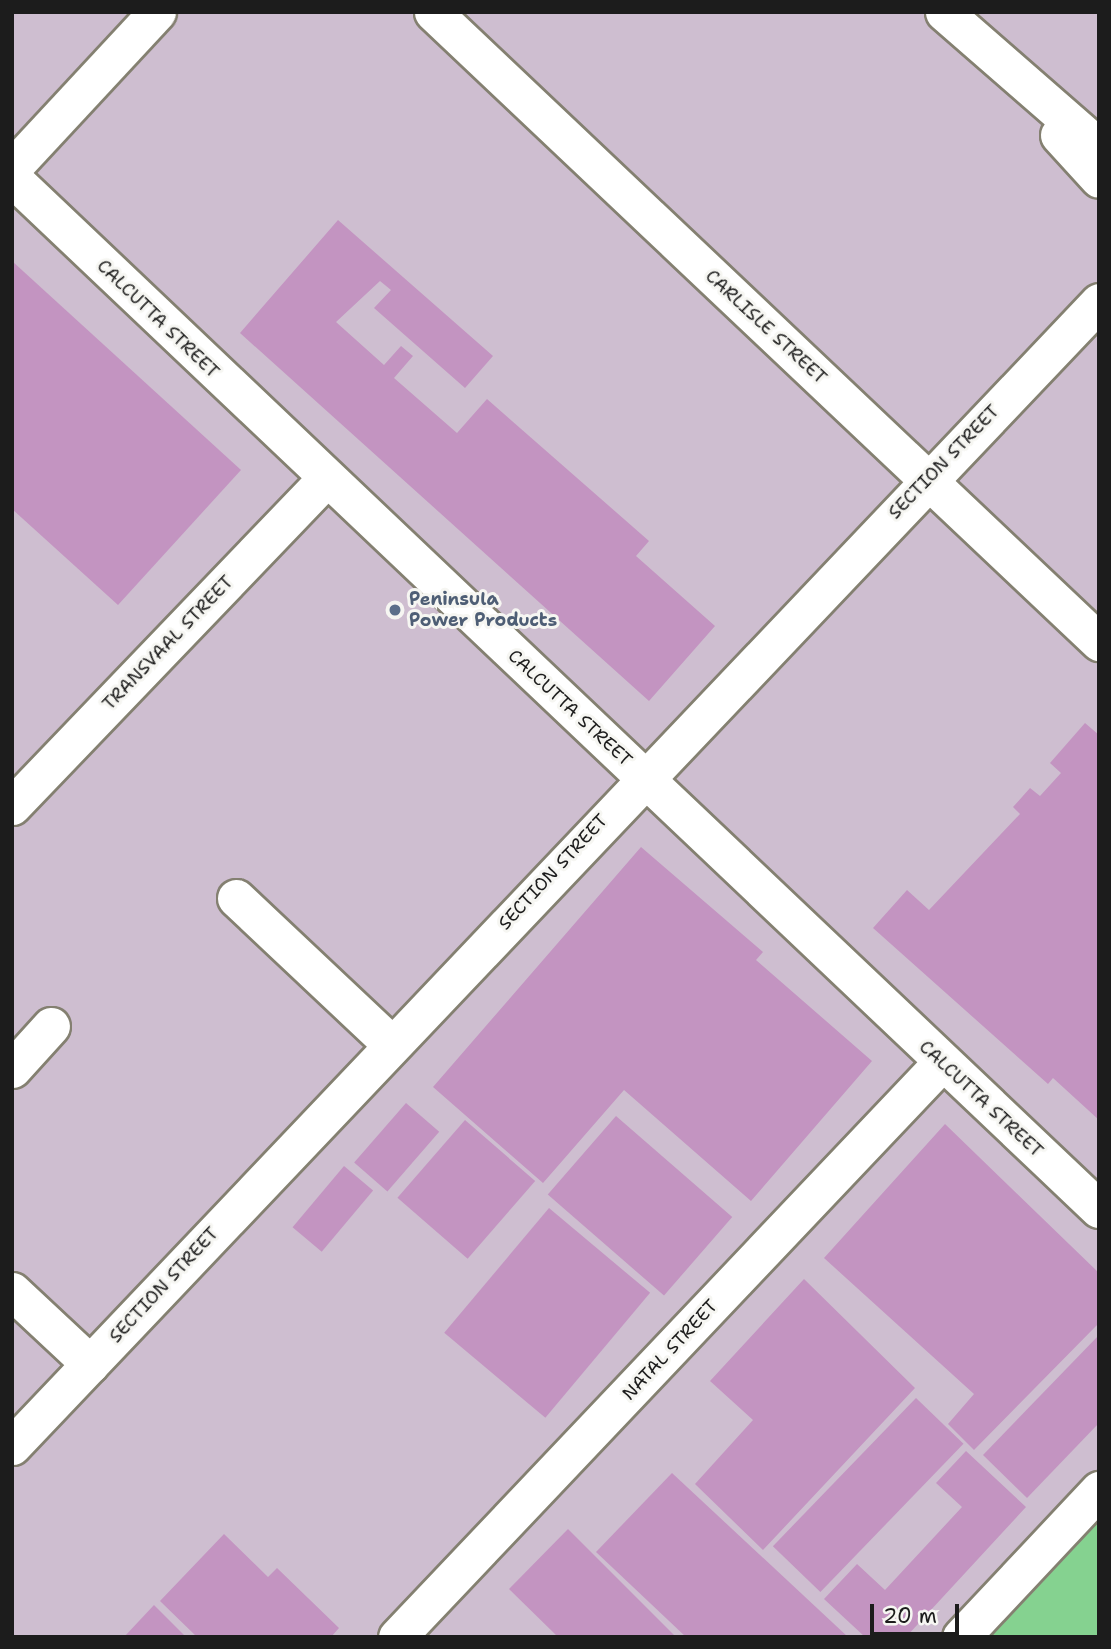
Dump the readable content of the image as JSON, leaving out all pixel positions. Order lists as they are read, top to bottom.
{
  "streets": {
    "street": [
      "CALCUTTA STREET",
      "CARLISLE STREET",
      "SECTION STREET",
      "TRANSVAAL STREET",
      "NATAL STREET"
    ]
  },
  "crossings": [
    ["CALCUTTA STREET", "SECTION STREET"],
    ["CALCUTTA STREET", "TRANSVAAL STREET"],
    ["CALCUTTA STREET", "NATAL STREET"],
    ["CARLISLE STREET", "SECTION STREET"]
  ],
  "places": ["Peninsula Power Products"],
  "scale_bar": "20 m"
}
